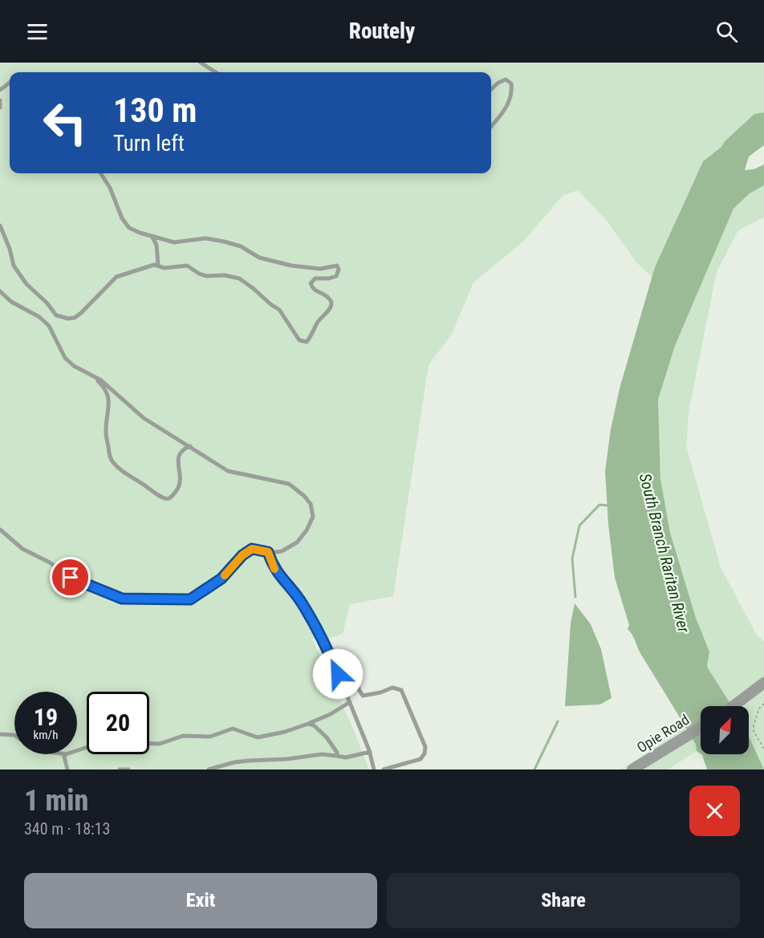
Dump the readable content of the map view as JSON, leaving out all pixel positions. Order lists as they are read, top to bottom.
{
  "streets": {
    "street": ["Opie Road"]
  },
  "water": ["South Branch Raritan River"],
  "north": "top right",
  "page": {
    "header": "Routely",
    "turn": ["130 m", "Turn left"],
    "speed": "19 km/h",
    "limit": "20",
    "heading": ["1 min", "340 m · 18:13"],
    "buttons": ["Exit", "Share"]
  }
}
